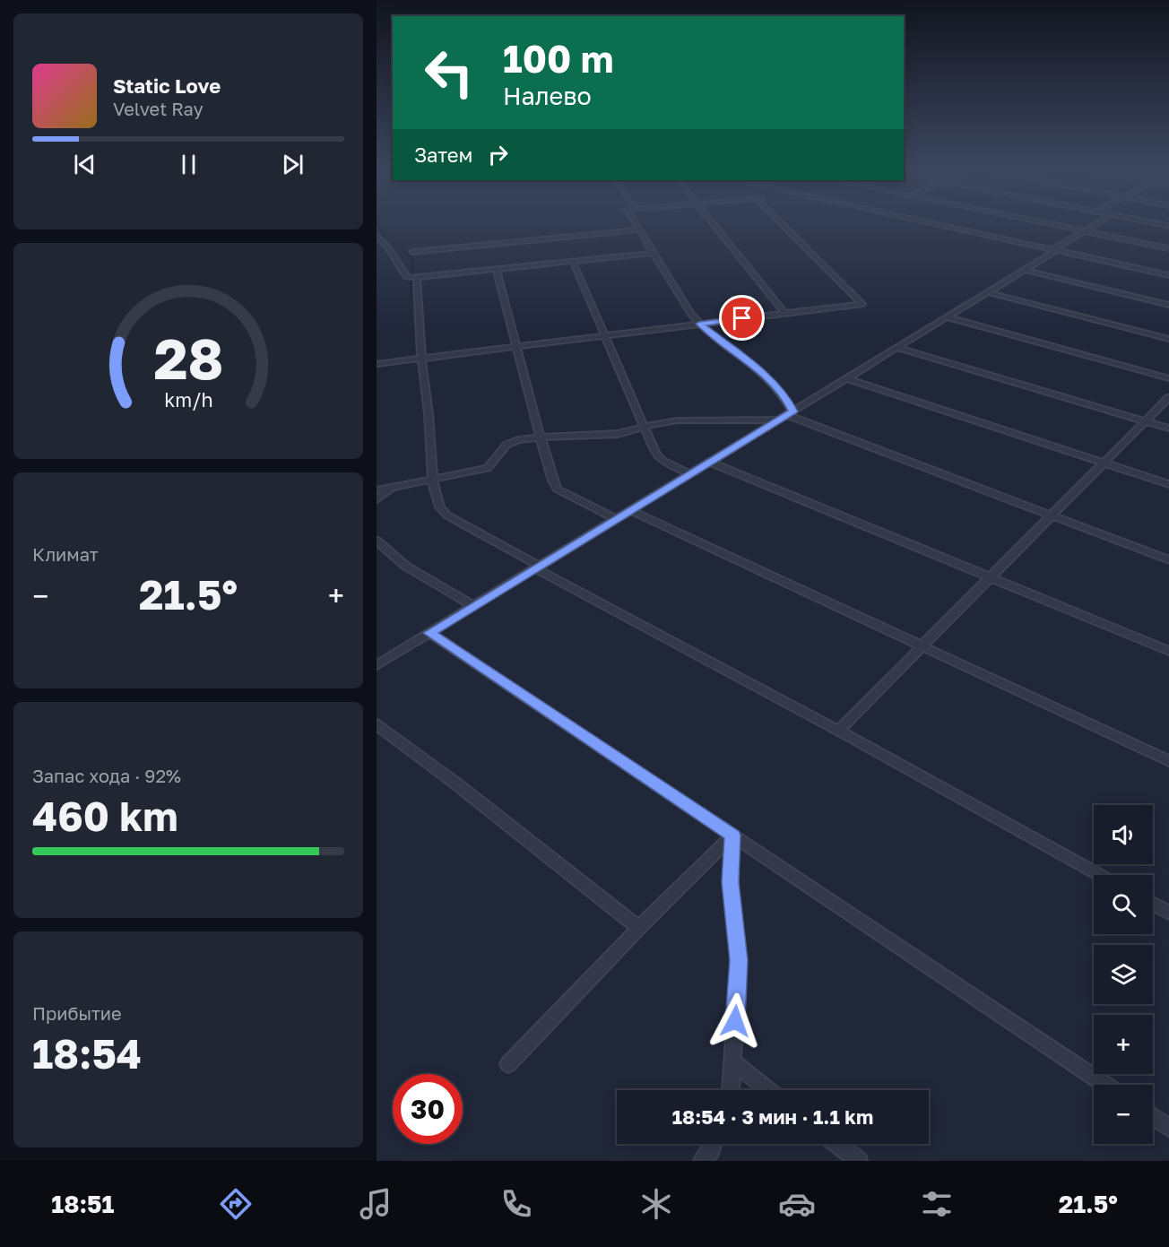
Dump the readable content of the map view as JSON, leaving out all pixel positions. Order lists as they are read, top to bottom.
{
  "page": {
    "turn": ["100 m", "Налево"],
    "song": ["Static Love", "Velvet Ray"],
    "then": "Затем",
    "tile": [
      "Климат",
      ["Запас хода · 92%", "460 km"],
      ["Прибытие", "18:54"]
    ],
    "heat": ["−", "21.5°", "+"],
    "map_buttons": ["+", "−"],
    "limit": "30",
    "trip": "18:54 · 3 мин · 1.1 km",
    "tabs": ["18:51", "21.5°"],
    "gauge": ["28", "km/h"]
  }
}
